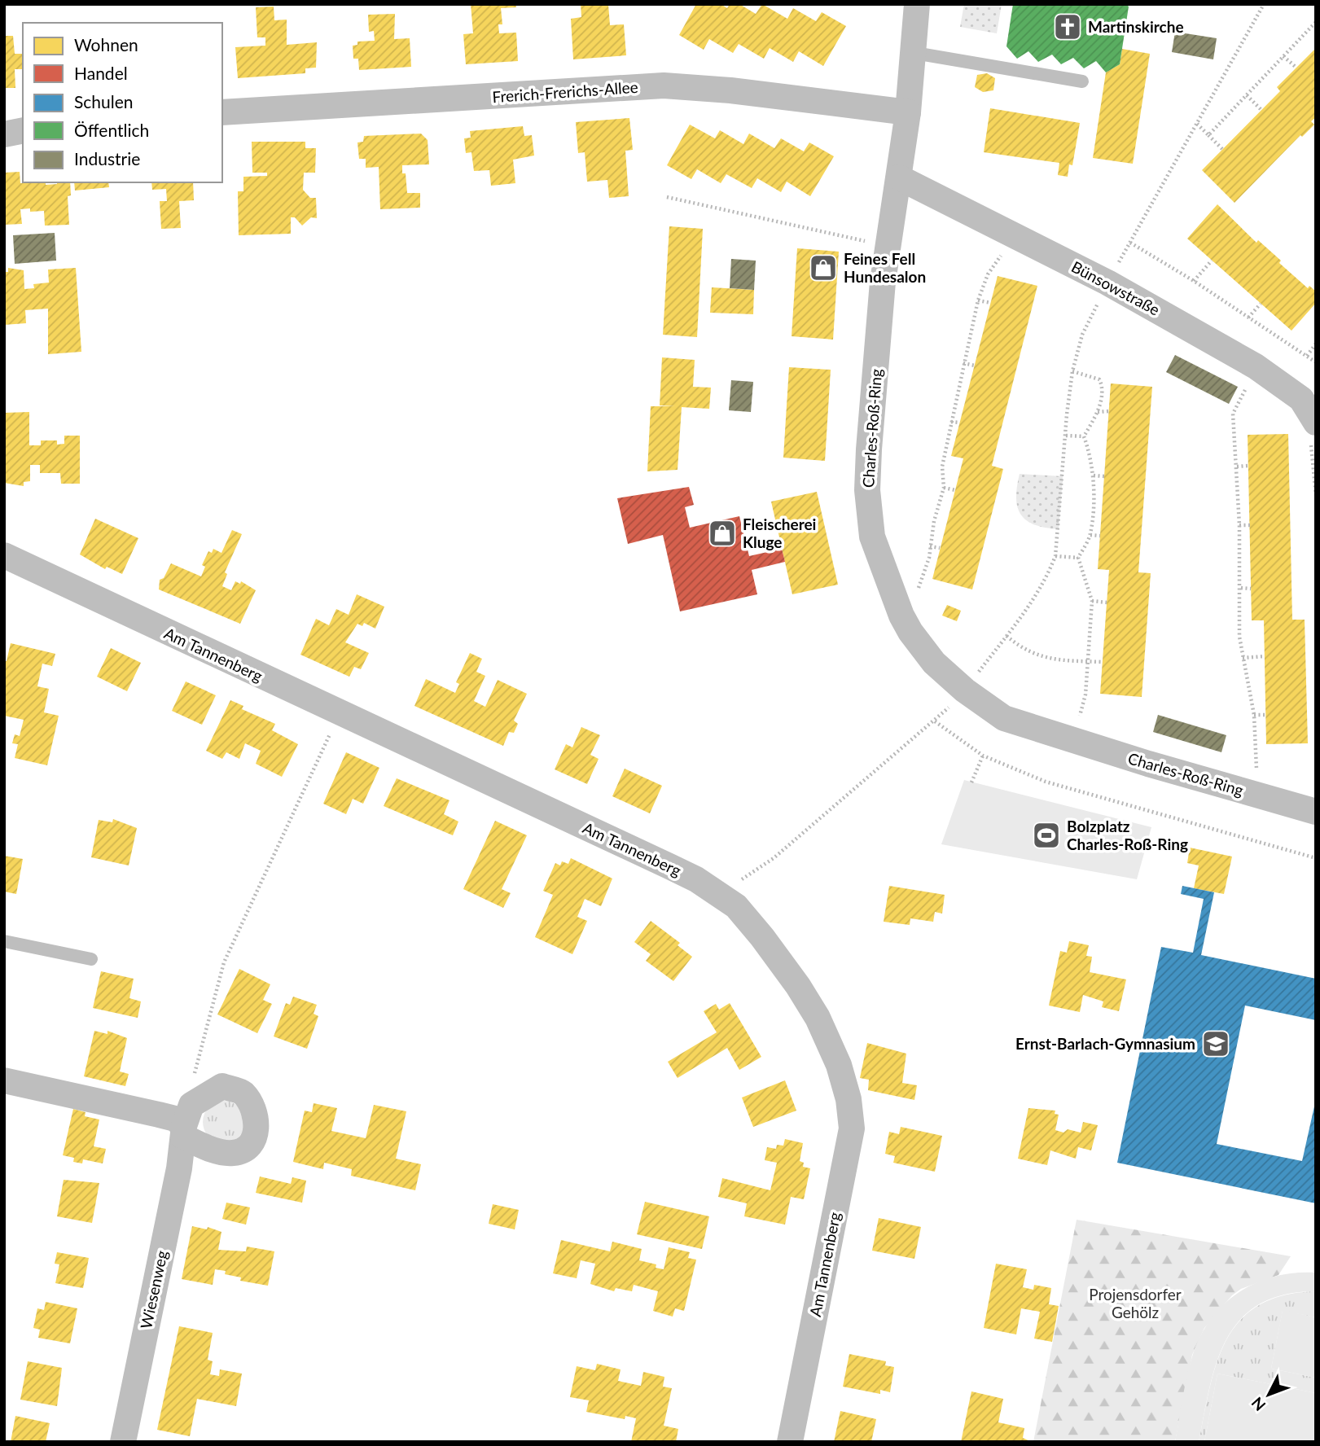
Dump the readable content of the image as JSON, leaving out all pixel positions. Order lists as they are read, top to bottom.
{
  "streets": {
    "street": [
      "Frerich-Frerichs-Allee",
      "Bünsowstraße",
      "Charles-Roß-Ring",
      "Am Tannenberg",
      "Wiesenweg"
    ]
  },
  "crossings": [
    ["Frerich-Frerichs-Allee", "Charles-Roß-Ring"],
    ["Bünsowstraße", "Charles-Roß-Ring"]
  ],
  "parks": ["Projensdorfer Gehölz"],
  "places": {
    "church": ["Martinskirche"],
    "shop": ["Feines Fell Hundesalon", "Fleischerei Kluge"],
    "sports": ["Bolzplatz Charles-Roß-Ring"],
    "school or university": ["Ernst-Barlach-Gymnasium"]
  },
  "legend": [
    "Wohnen",
    "Handel",
    "Schulen",
    "Öffentlich",
    "Industrie"
  ],
  "north": "bottom left"
}
